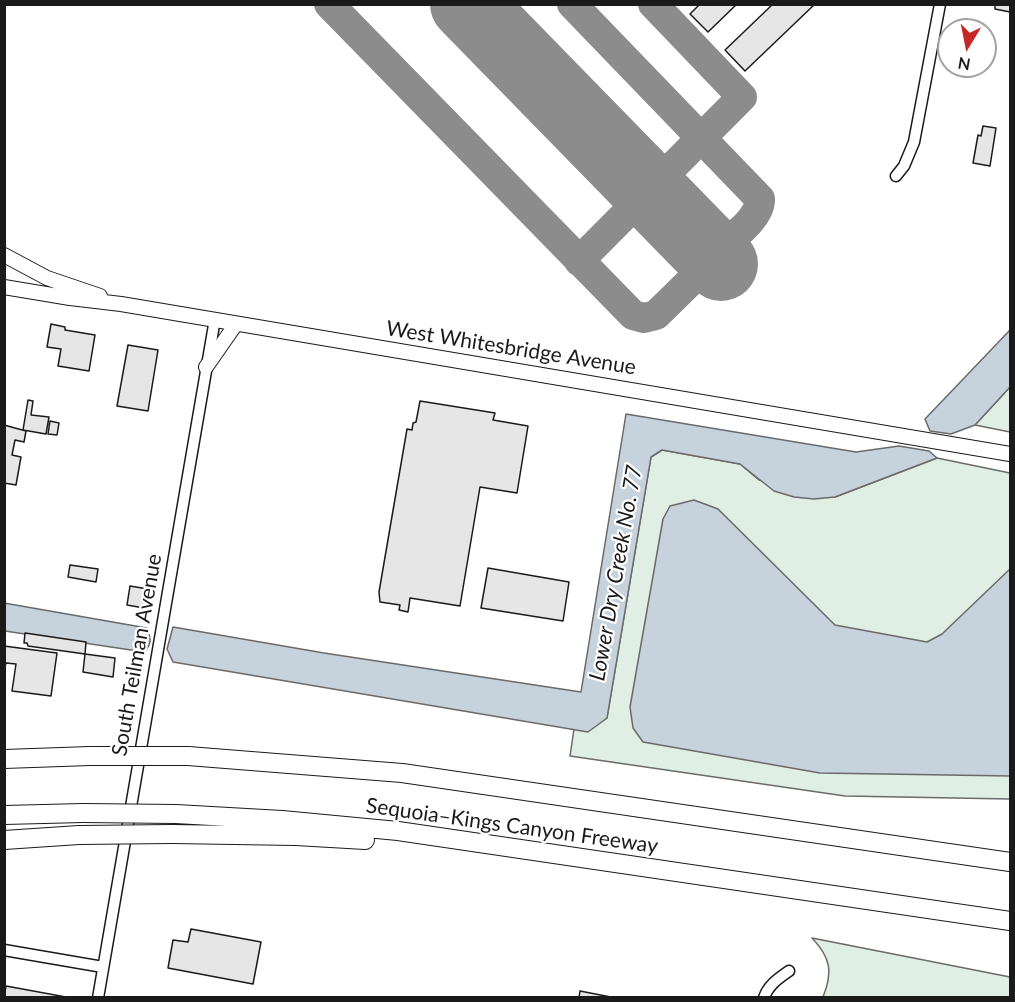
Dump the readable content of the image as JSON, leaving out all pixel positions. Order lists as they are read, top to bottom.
{
  "streets": {
    "highway": ["Sequoia–Kings Canyon Freeway"],
    "main road": ["West Whitesbridge Avenue"],
    "street": ["South Teilman Avenue"]
  },
  "crossings": [
    ["West Whitesbridge Avenue", "South Teilman Avenue"]
  ],
  "water": ["Lower Dry Creek No. 77"],
  "north": "bottom"
}
